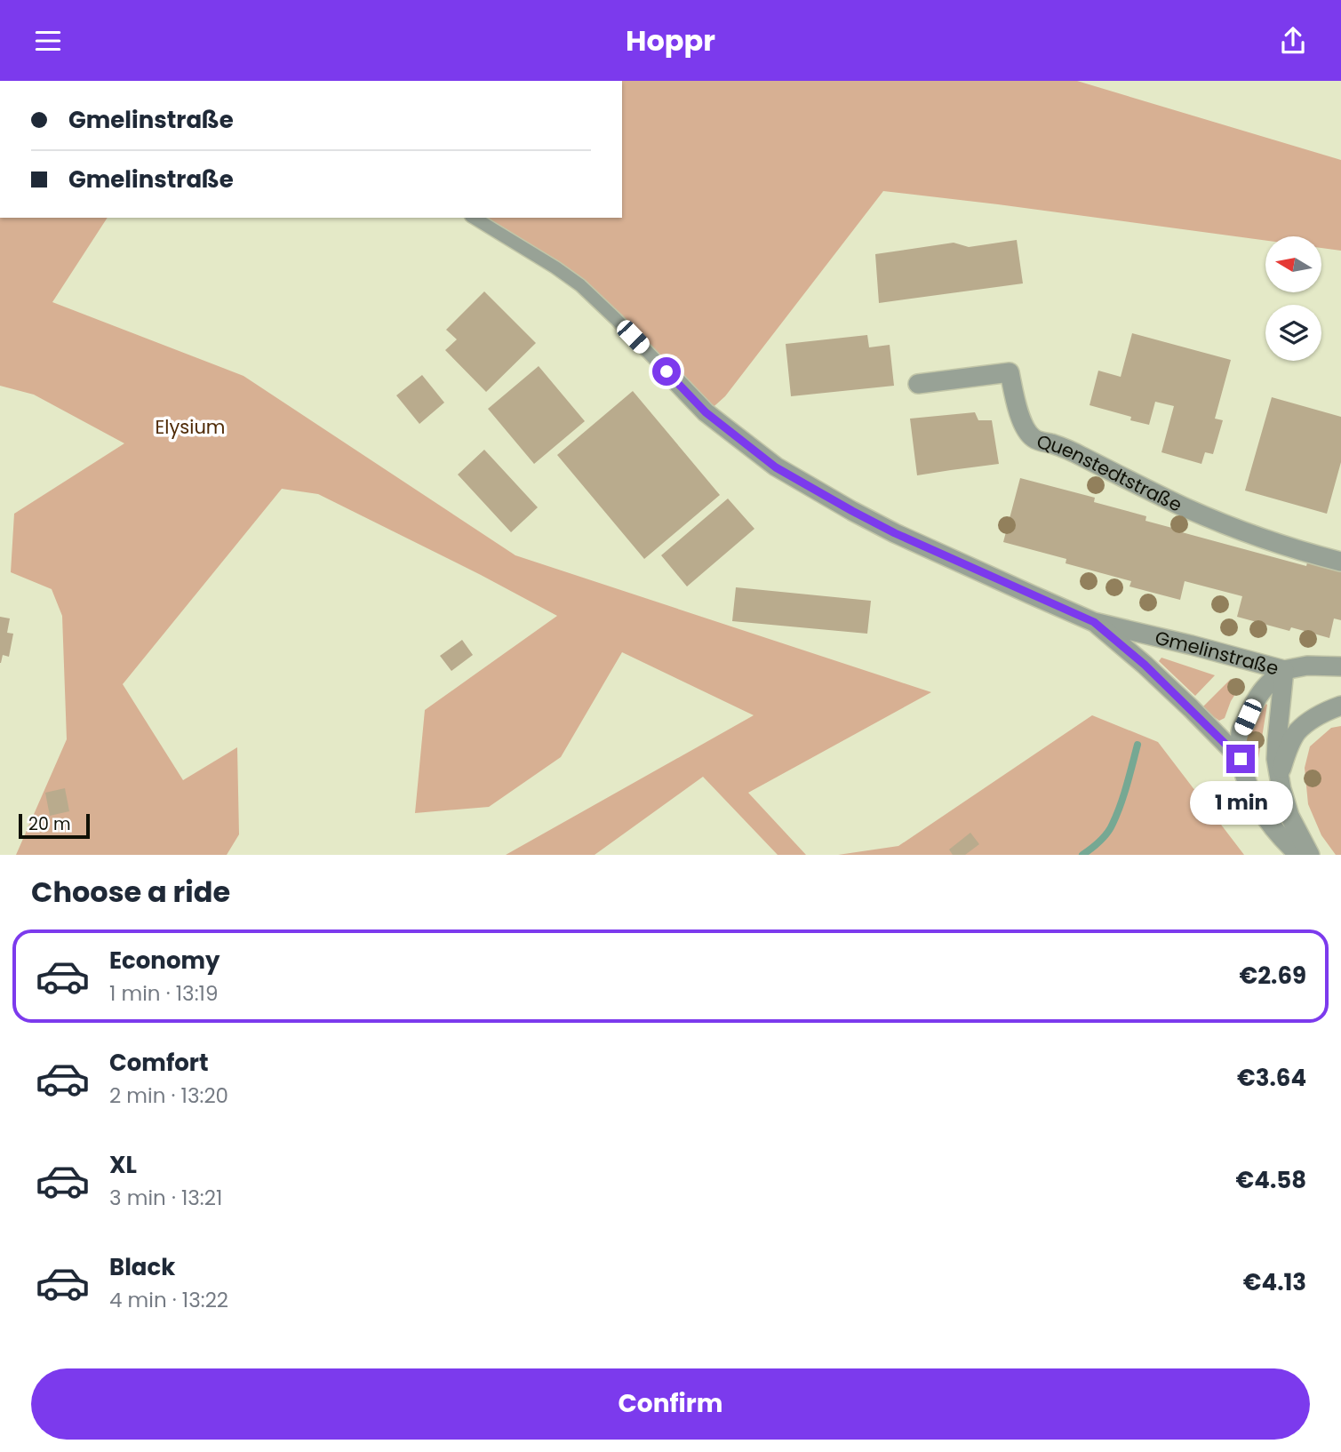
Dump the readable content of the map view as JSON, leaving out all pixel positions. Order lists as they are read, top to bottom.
{
  "streets": {
    "street": ["Quenstedtstraße", "Gmelinstraße"]
  },
  "parks": ["Elysium"],
  "scale_bar": "20 m",
  "north": "left",
  "page": {
    "header": "Hoppr",
    "banner": ["Gmelinstraße", "Gmelinstraße"],
    "bubble": "1 min",
    "scale": "20 m",
    "heading": "Choose a ride",
    "list": [
      {
        "name": "Economy",
        "note": "1 min · 13:19",
        "value": "€2.69"
      },
      {
        "name": "Comfort",
        "note": "2 min · 13:20",
        "value": "€3.64"
      },
      {
        "name": "XL",
        "note": "3 min · 13:21",
        "value": "€4.58"
      },
      {
        "name": "Black",
        "note": "4 min · 13:22",
        "value": "€4.13"
      }
    ],
    "buttons": "Confirm"
  }
}
